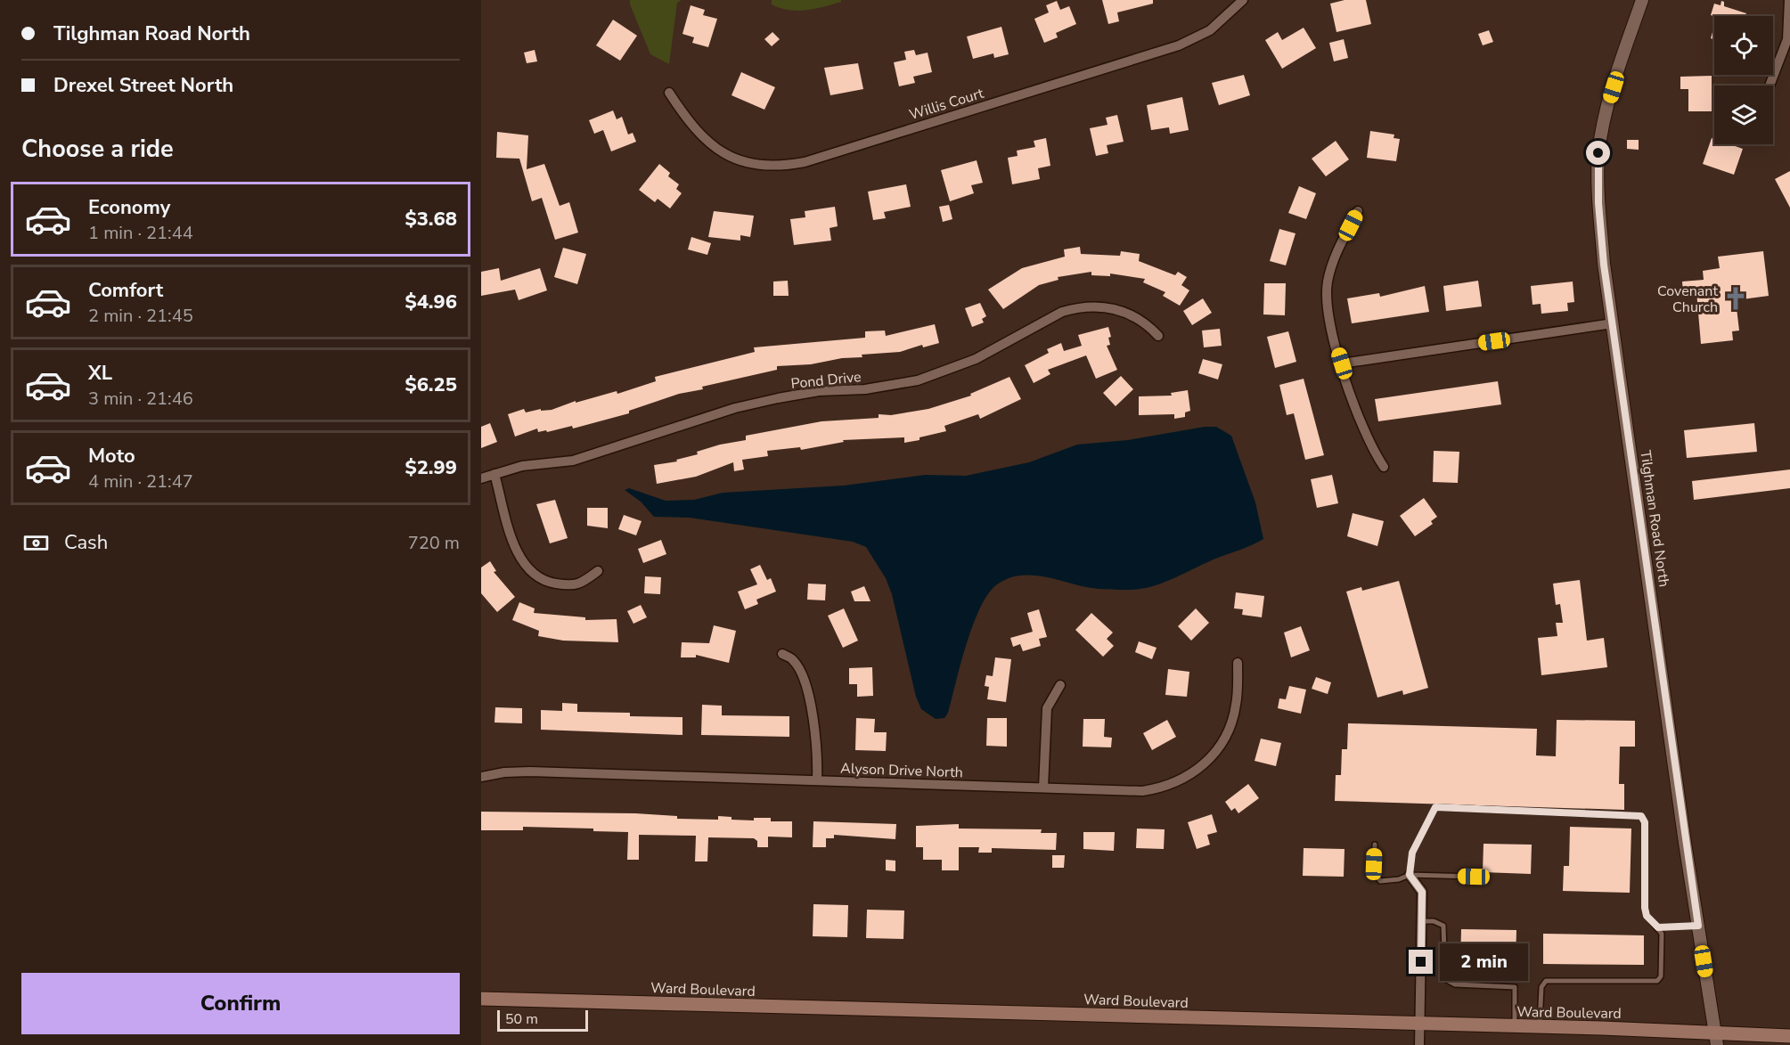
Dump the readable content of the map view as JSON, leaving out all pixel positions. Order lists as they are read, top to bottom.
{
  "streets": {
    "main road": ["Ward Boulevard"],
    "street": [
      "Willis Court",
      "Pond Drive",
      "Tilghman Road North",
      "Alyson Drive North"
    ]
  },
  "crossings": [
    ["Tilghman Road North", "Ward Boulevard"]
  ],
  "places": {
    "church": ["Covenant Church"]
  },
  "scale_bar": "50 m",
  "page": {
    "banner": ["Tilghman Road North", "Drexel Street North"],
    "heading": "Choose a ride",
    "list": [
      {
        "name": "Economy",
        "note": "1 min · 21:44",
        "value": "$3.68"
      },
      {
        "name": "Comfort",
        "note": "2 min · 21:45",
        "value": "$4.96"
      },
      {
        "name": "XL",
        "note": "3 min · 21:46",
        "value": "$6.25"
      },
      {
        "name": "Moto",
        "note": "4 min · 21:47",
        "value": "$2.99"
      }
    ],
    "pay": ["Cash", "720 m"],
    "bubble": "2 min",
    "buttons": "Confirm",
    "scale": "50 m"
  }
}
